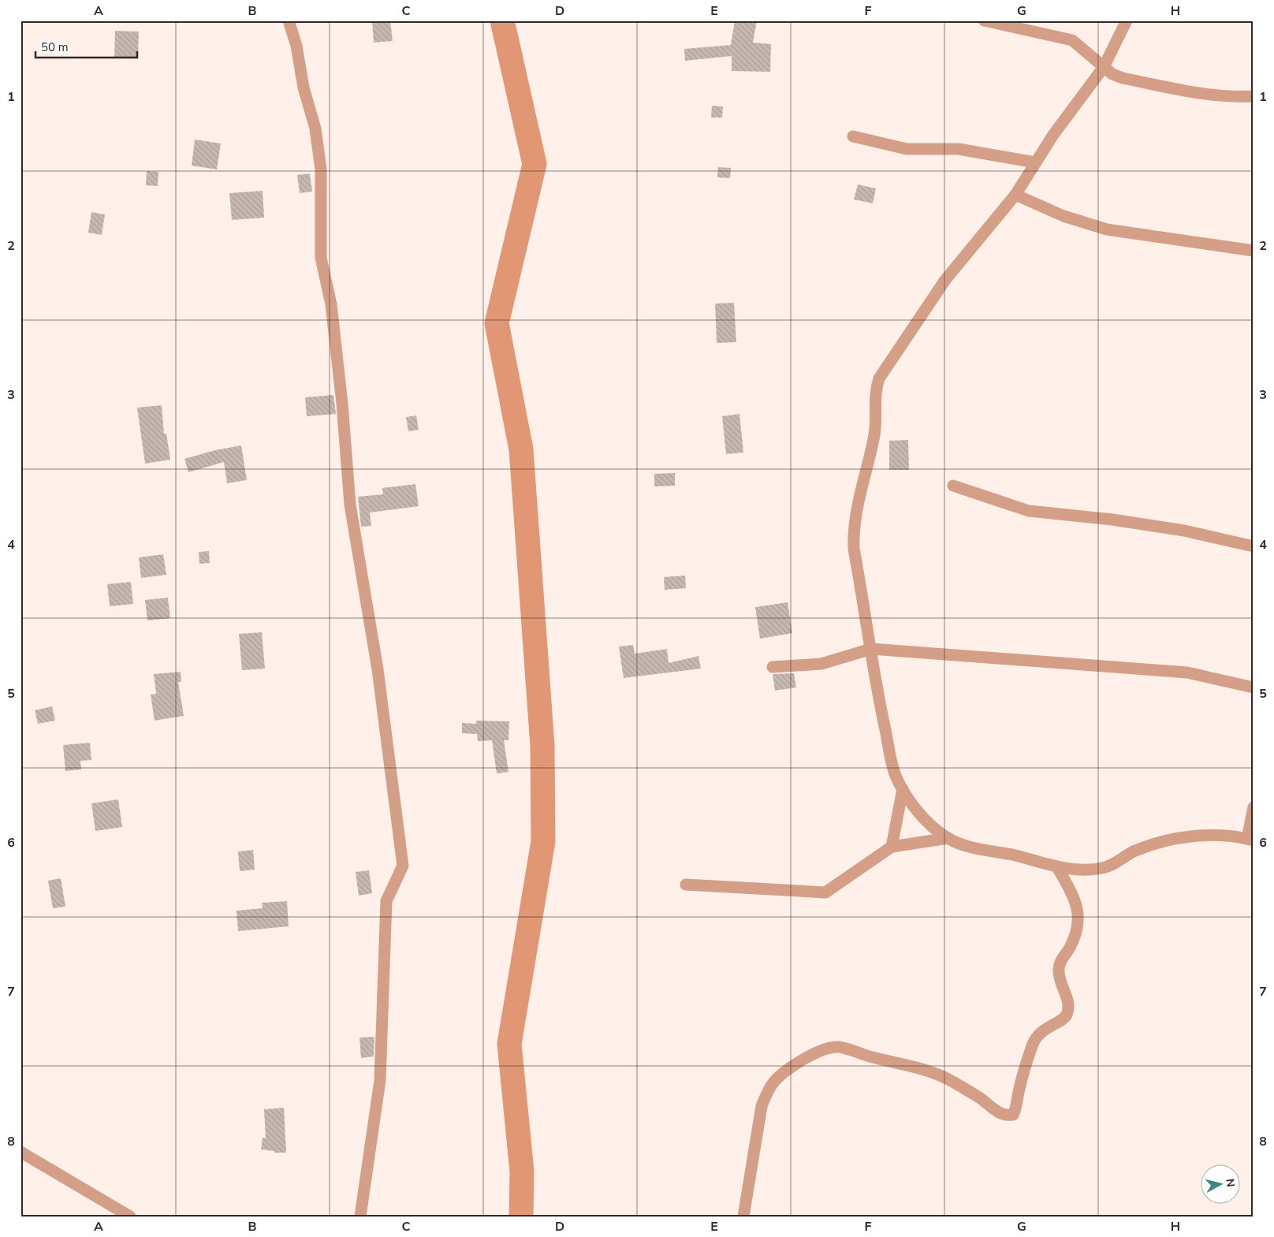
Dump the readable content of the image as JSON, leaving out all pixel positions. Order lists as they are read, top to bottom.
{
  "scale_bar": "50 m",
  "north": "right",
  "grid": {
    "columns": [
      "A",
      "B",
      "C",
      "D",
      "E",
      "F",
      "G",
      "H"
    ],
    "rows": [
      "1",
      "2",
      "3",
      "4",
      "5",
      "6",
      "7",
      "8"
    ]
  }
}
